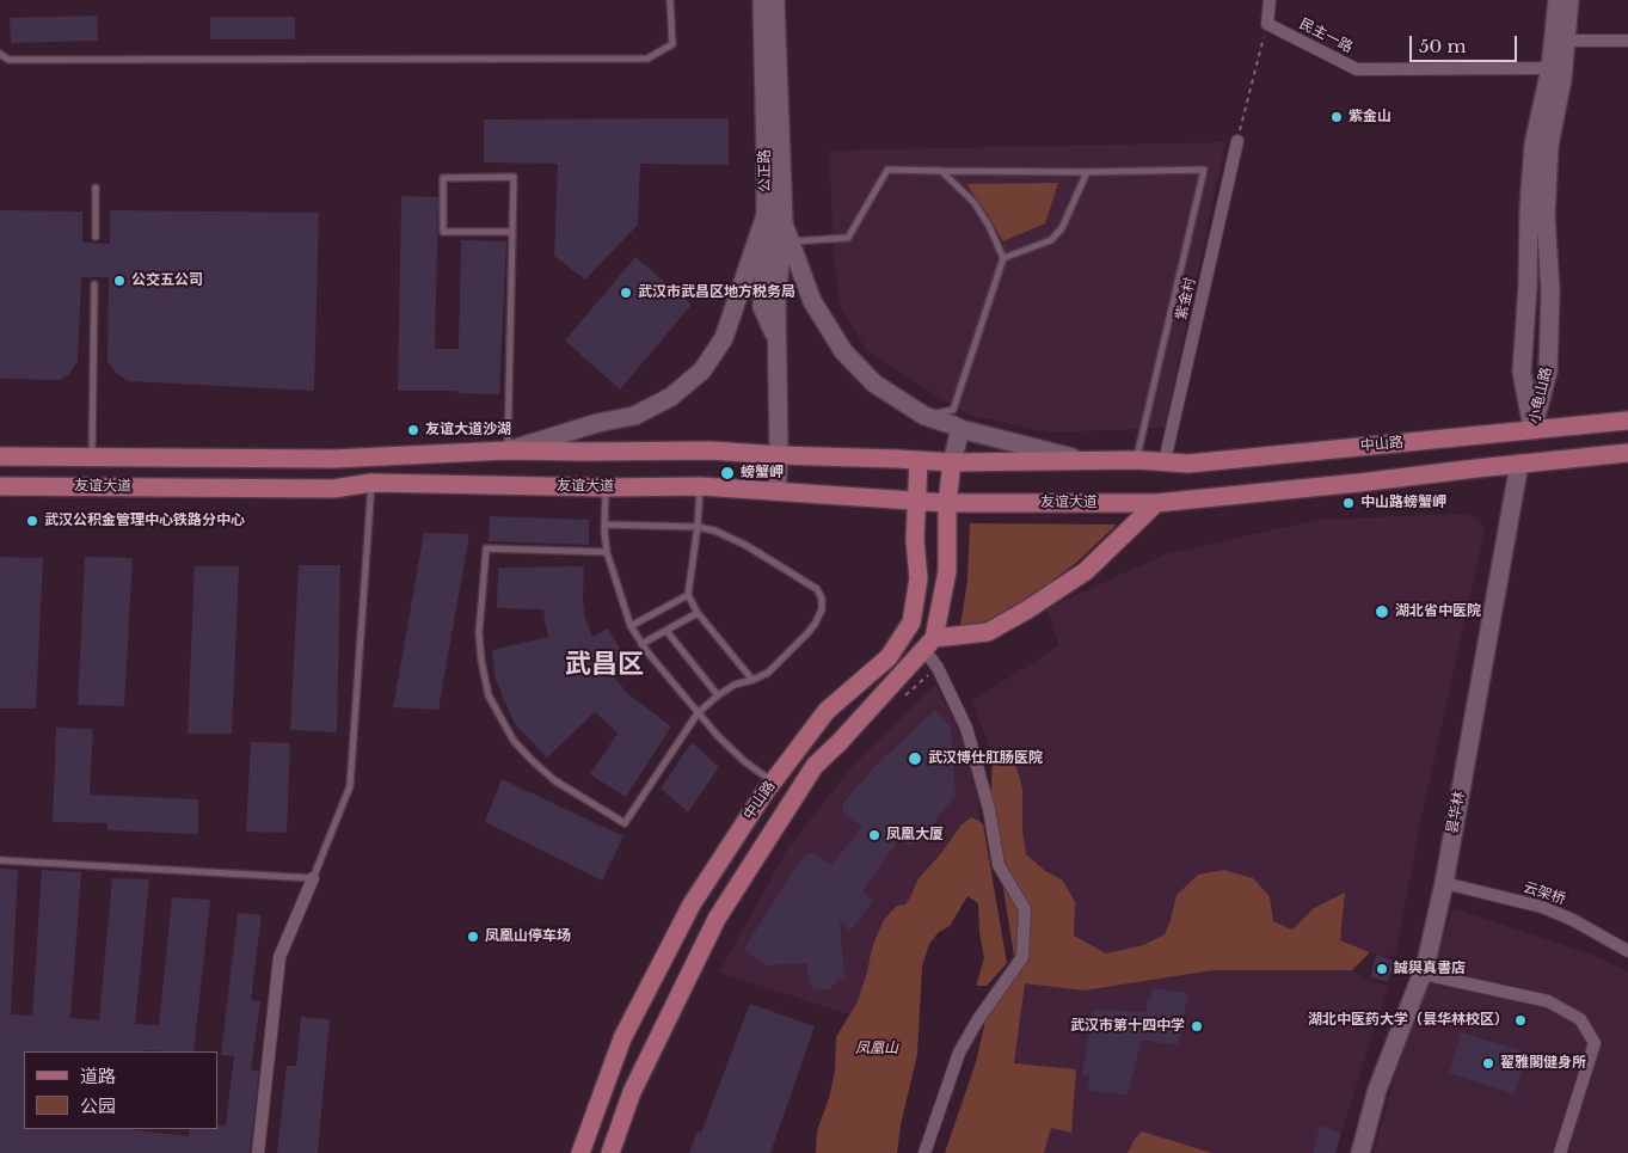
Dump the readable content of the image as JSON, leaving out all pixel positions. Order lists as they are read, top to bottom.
{
  "streets": {
    "main road": [
      "公正路",
      "小龟山路",
      "中山路",
      "友谊大道",
      "昙华林"
    ],
    "street": ["民主一路", "紫金村", "云架桥"]
  },
  "crossings": [
    ["民主一路", "小龟山路"],
    ["公正路", "友谊大道"],
    ["紫金村", "中山路"],
    ["小龟山路", "中山路"],
    ["中山路", "友谊大道"],
    ["昙华林", "云架桥"]
  ],
  "districts": ["武昌区"],
  "parks": ["凤凰山"],
  "places": [
    "紫金山",
    "公交五公司",
    "武汉市武昌区地方税务局",
    "友谊大道沙湖",
    "螃蟹岬",
    "中山路螃蟹岬",
    "武汉公积金管理中心铁路分中心",
    "湖北省中医院",
    "武汉博仕肛肠医院",
    "凤凰大厦",
    "凤凰山停车场",
    "誠與真書店",
    "湖北中医药大学（昙华林校区）",
    "武汉市第十四中学",
    "翟雅閣健身所"
  ],
  "legend": ["道路", "公园"],
  "scale_bar": "50 m"
}
